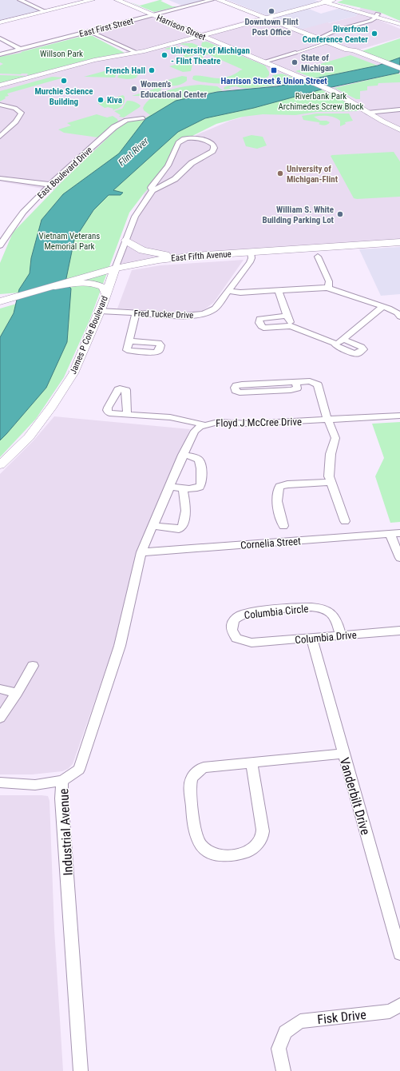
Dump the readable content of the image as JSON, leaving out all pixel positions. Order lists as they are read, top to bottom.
{
  "streets": {
    "main road": ["East Fifth Avenue"],
    "street": [
      "East First Street",
      "Harrison Street",
      "East Boulevard Drive",
      "Fred Tucker Drive",
      "James P Cole Boulevard",
      "Floyd J McCree Drive",
      "Cornelia Street",
      "Columbia Circle",
      "Columbia Drive",
      "Vanderbilt Drive",
      "Industrial Avenue",
      "Fisk Drive"
    ]
  },
  "crossings": [
    ["East First Street", "Harrison Street"],
    ["East Fifth Avenue", "Fred Tucker Drive"],
    ["East Fifth Avenue", "James P Cole Boulevard"],
    ["Fred Tucker Drive", "James P Cole Boulevard"],
    ["Floyd J McCree Drive", "Cornelia Street"],
    ["Floyd J McCree Drive", "Industrial Avenue"],
    ["Cornelia Street", "Industrial Avenue"],
    ["Columbia Circle", "Columbia Drive"],
    ["Columbia Drive", "Vanderbilt Drive"]
  ],
  "water": ["Flint River"],
  "parks": ["Willson Park", "Riverbank Park Archimedes Screw Block", "Vietnam Veterans Memorial Park"],
  "places": {
    "other": [
      "Downtown Flint Post Office",
      "Riverfront Conference Center",
      "University of Michigan - Flint Theatre",
      "State of Michigan",
      "French Hall",
      "Murchie Science Building",
      "Women's Educational Center",
      "Kiva",
      "University of Michigan-Flint",
      "William S. White Building Parking Lot"
    ],
    "transit": ["Harrison Street & Union Street"]
  }
}
